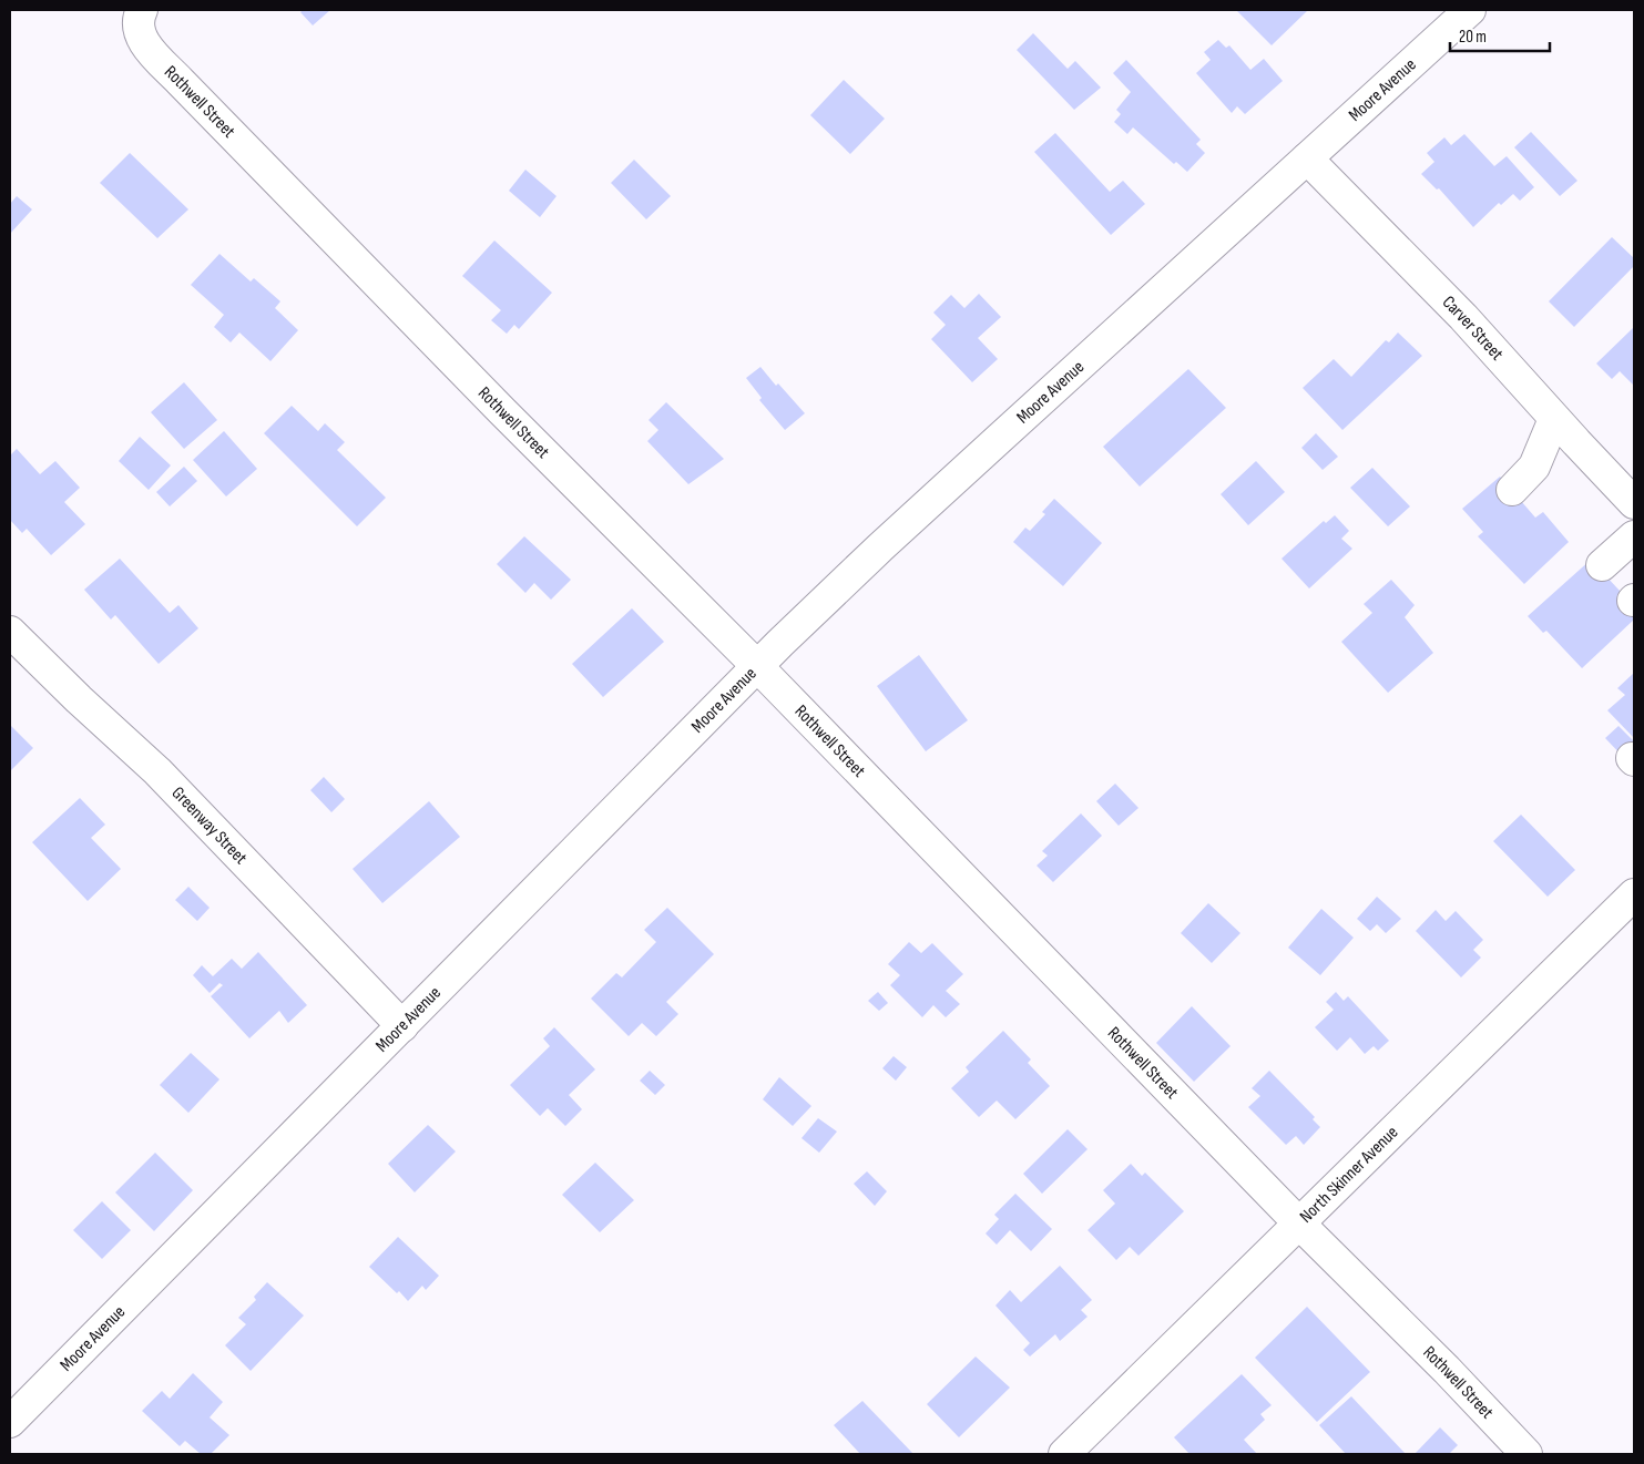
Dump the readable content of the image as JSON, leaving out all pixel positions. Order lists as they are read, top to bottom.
{
  "streets": {
    "street": [
      "Moore Avenue",
      "Rothwell Street",
      "Carver Street",
      "Greenway Street",
      "North Skinner Avenue"
    ]
  },
  "crossings": [
    ["Moore Avenue", "Rothwell Street"],
    ["Moore Avenue", "Carver Street"],
    ["Moore Avenue", "Greenway Street"],
    ["Rothwell Street", "North Skinner Avenue"]
  ],
  "scale_bar": "20 m"
}
